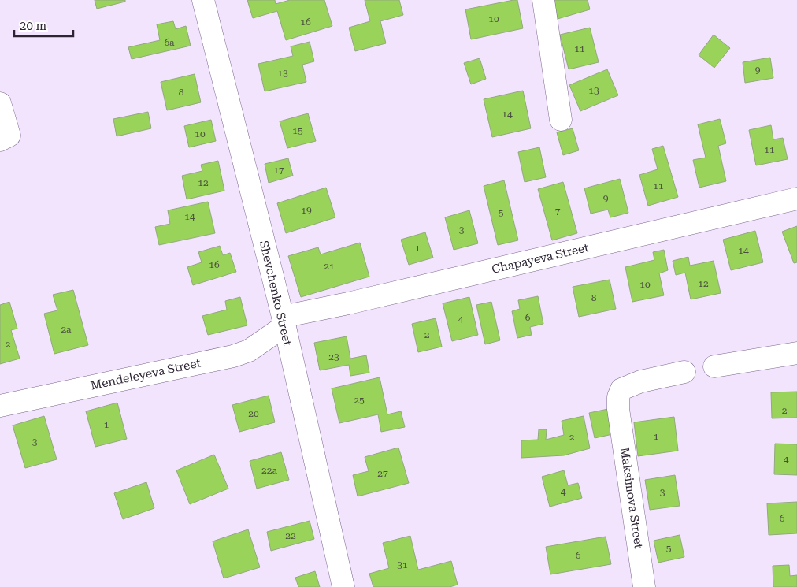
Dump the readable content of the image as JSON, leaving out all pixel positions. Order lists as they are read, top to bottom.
{
  "streets": {
    "street": [
      "Chapayeva Street",
      "Shevchenko Street",
      "Mendeleyeva Street",
      "Maksimova Street"
    ]
  },
  "crossings": [
    ["Chapayeva Street", "Shevchenko Street"],
    ["Chapayeva Street", "Mendeleyeva Street"],
    ["Shevchenko Street", "Mendeleyeva Street"]
  ],
  "house_numbers": [
    "10",
    "16",
    "6а",
    "11",
    "9",
    "13",
    "13",
    "8",
    "14",
    "15",
    "10",
    "11",
    "17",
    "12",
    "11",
    "9",
    "19",
    "7",
    "5",
    "14",
    "3",
    "1",
    "14",
    "16",
    "21",
    "12",
    "10",
    "8",
    "6",
    "4",
    "2а",
    "2",
    "2",
    "23",
    "25",
    "2",
    "20",
    "1",
    "1",
    "2",
    "3",
    "4",
    "22а",
    "27",
    "4",
    "3",
    "6",
    "22",
    "5",
    "6",
    "31"
  ],
  "scale_bar": "20 m"
}
